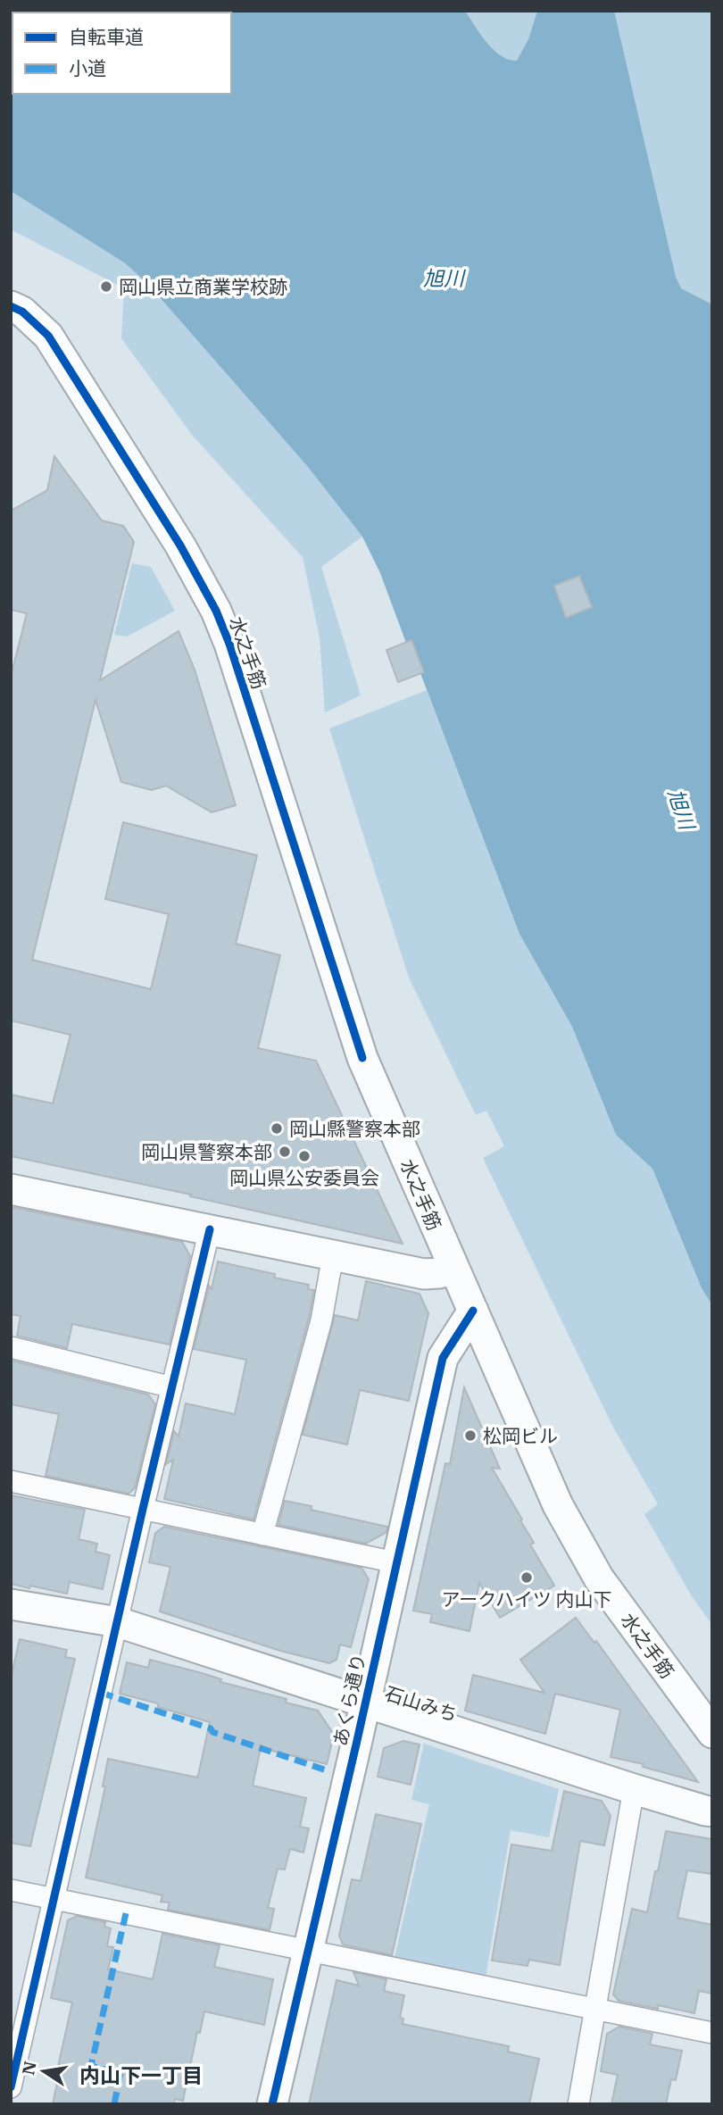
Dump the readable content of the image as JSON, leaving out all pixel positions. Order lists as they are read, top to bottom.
{
  "streets": {
    "street": ["水之手筋", "あくら通り", "石山みち"]
  },
  "crossings": [
    ["水之手筋", "あくら通り"],
    ["あくら通り", "石山みち"]
  ],
  "districts": ["内山下一丁目"],
  "water": ["旭川"],
  "places": [
    "岡山県立商業学校跡",
    "岡山縣警察本部",
    "岡山県警察本部",
    "岡山県公安委員会",
    "松岡ビル",
    "アークハイツ 内山下"
  ],
  "legend": ["自転車道", "小道"],
  "north": "left"
}
